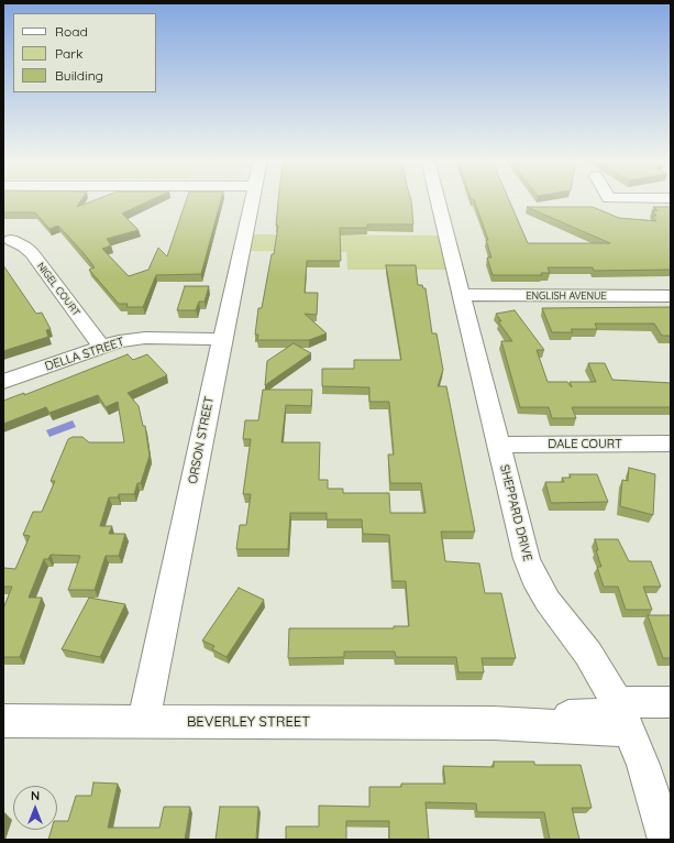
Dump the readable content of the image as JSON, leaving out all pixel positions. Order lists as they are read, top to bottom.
{
  "streets": {
    "street": [
      "NIGEL COURT",
      "ENGLISH AVENUE",
      "DELLA STREET",
      "ORSON STREET",
      "DALE COURT",
      "SHEPPARD DRIVE",
      "BEVERLEY STREET"
    ]
  },
  "crossings": [
    ["NIGEL COURT", "DELLA STREET"],
    ["ENGLISH AVENUE", "SHEPPARD DRIVE"],
    ["DELLA STREET", "ORSON STREET"],
    ["ORSON STREET", "BEVERLEY STREET"],
    ["DALE COURT", "SHEPPARD DRIVE"],
    ["SHEPPARD DRIVE", "BEVERLEY STREET"]
  ],
  "legend": ["Road", "Park", "Building"],
  "north": "top"
}
